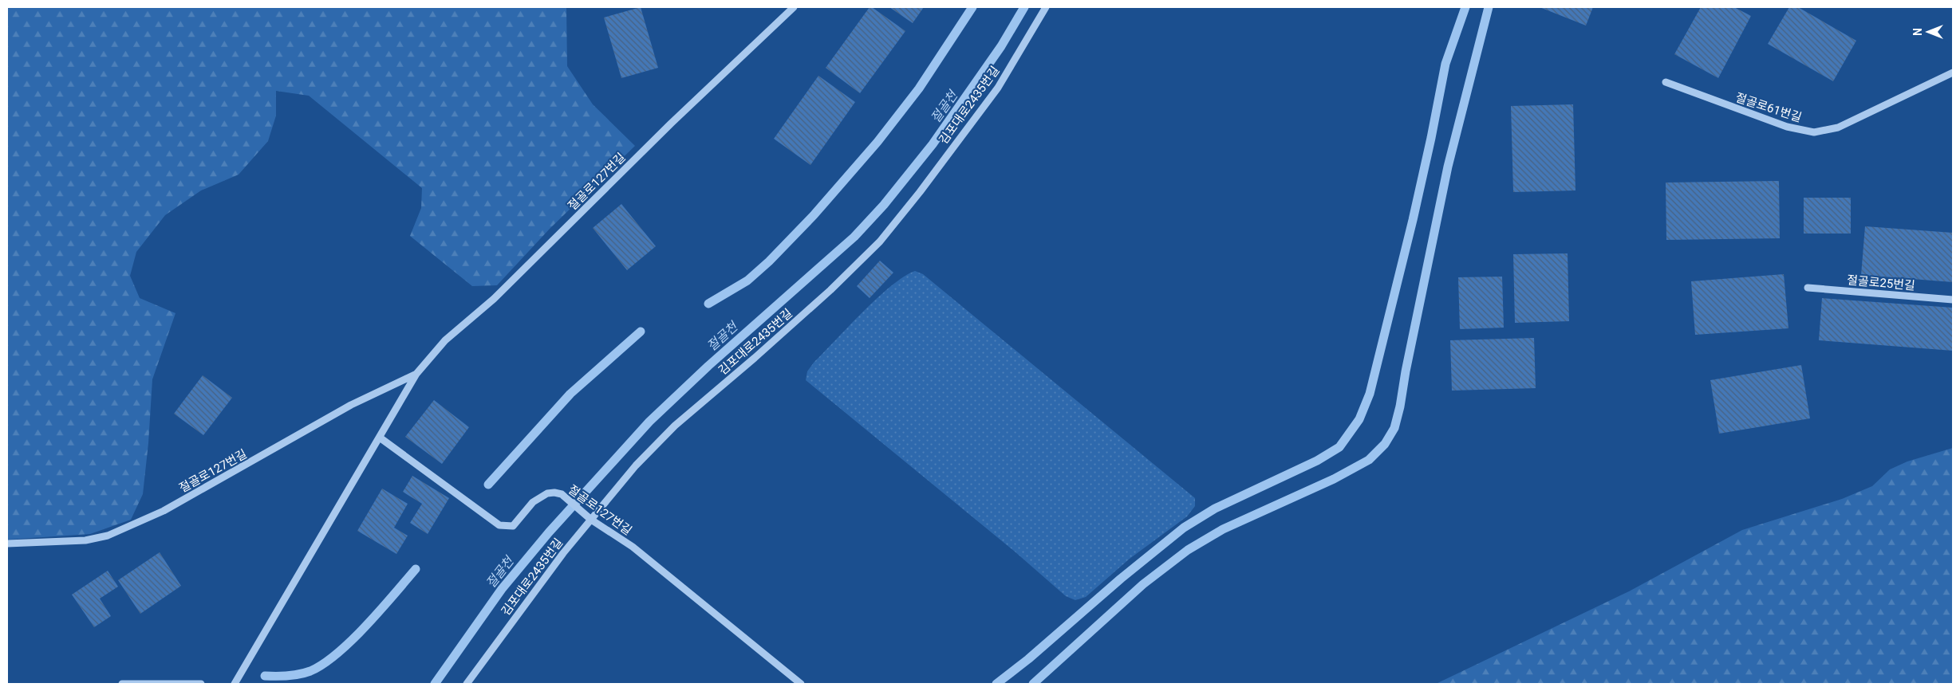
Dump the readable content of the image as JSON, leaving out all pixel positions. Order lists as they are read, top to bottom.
{
  "streets": {
    "lane": [
      "김포대로2435번길",
      "절골로61번길",
      "절골로127번길",
      "절골로25번길"
    ]
  },
  "crossings": [
    ["김포대로2435번길", "절골로127번길"]
  ],
  "water": ["절골천"],
  "north": "left"
}
